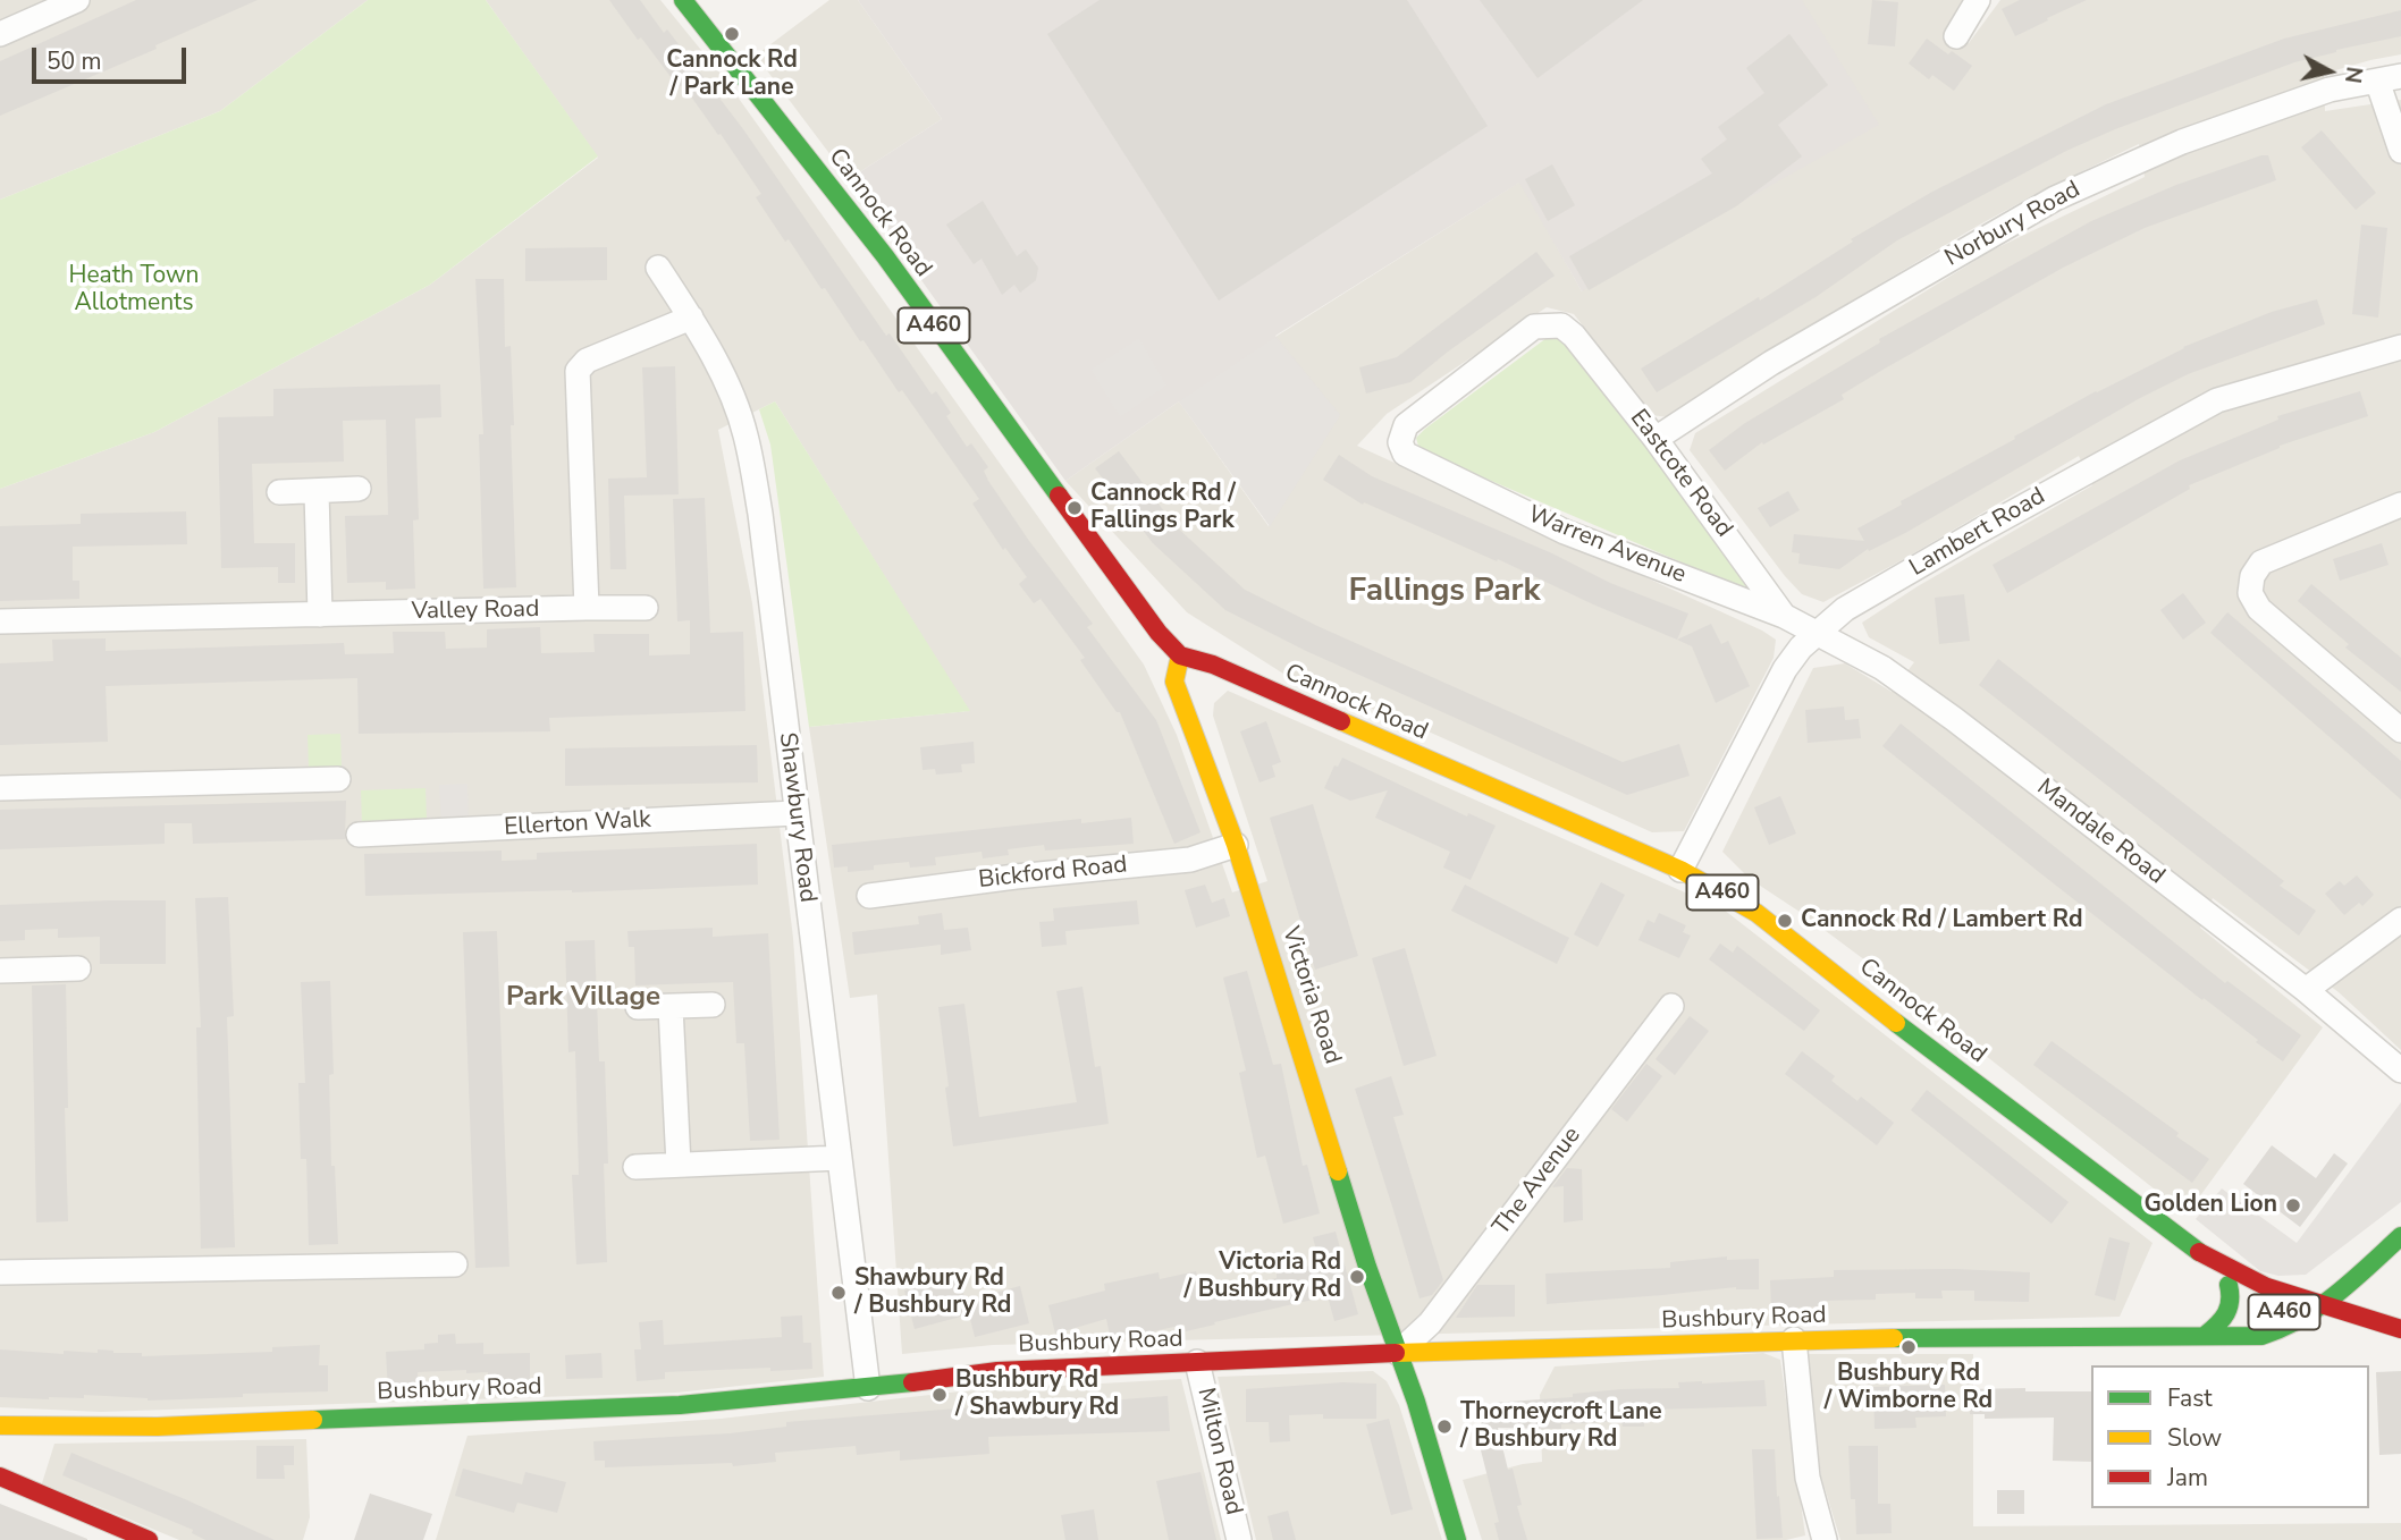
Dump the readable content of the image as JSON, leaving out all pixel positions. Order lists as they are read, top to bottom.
{
  "streets": {
    "main road": [
      "Cannock Road",
      "A460",
      "Victoria Road",
      "Bushbury Road"
    ],
    "street": [
      "Norbury Road",
      "Eastcote Road",
      "Lambert Road",
      "Warren Avenue",
      "Valley Road",
      "Shawbury Road",
      "Ellerton Walk",
      "Mandale Road",
      "Bickford Road",
      "The Avenue",
      "Milton Road"
    ]
  },
  "crossings": [
    ["Cannock Road", "A460"],
    ["Cannock Road", "Lambert Road"],
    ["Cannock Road", "Victoria Road"],
    ["Cannock Road", "Bushbury Road"],
    ["Norbury Road", "Eastcote Road"],
    ["Eastcote Road", "Warren Avenue"],
    ["Eastcote Road", "Mandale Road"],
    ["Lambert Road", "Mandale Road"],
    ["Warren Avenue", "Mandale Road"],
    ["Shawbury Road", "Ellerton Walk"],
    ["Shawbury Road", "Bushbury Road"],
    ["Bickford Road", "Victoria Road"],
    ["Victoria Road", "The Avenue"],
    ["Victoria Road", "Bushbury Road"],
    ["The Avenue", "Bushbury Road"],
    ["Bushbury Road", "Milton Road"]
  ],
  "districts": ["Fallings Park", "Park Village"],
  "parks": ["Heath Town Allotments"],
  "places": [
    "Cannock Rd / Park Lane",
    "Cannock Rd / Fallings Park",
    "Cannock Rd / Lambert Rd",
    "Golden Lion",
    "Victoria Rd / Bushbury Rd",
    "Shawbury Rd / Bushbury Rd",
    "Bushbury Rd / Wimborne Rd",
    "Bushbury Rd / Shawbury Rd",
    "Thorneycroft Lane / Bushbury Rd"
  ],
  "legend": ["Fast", "Slow", "Jam"],
  "scale_bar": "50 m",
  "north": "right"
}
